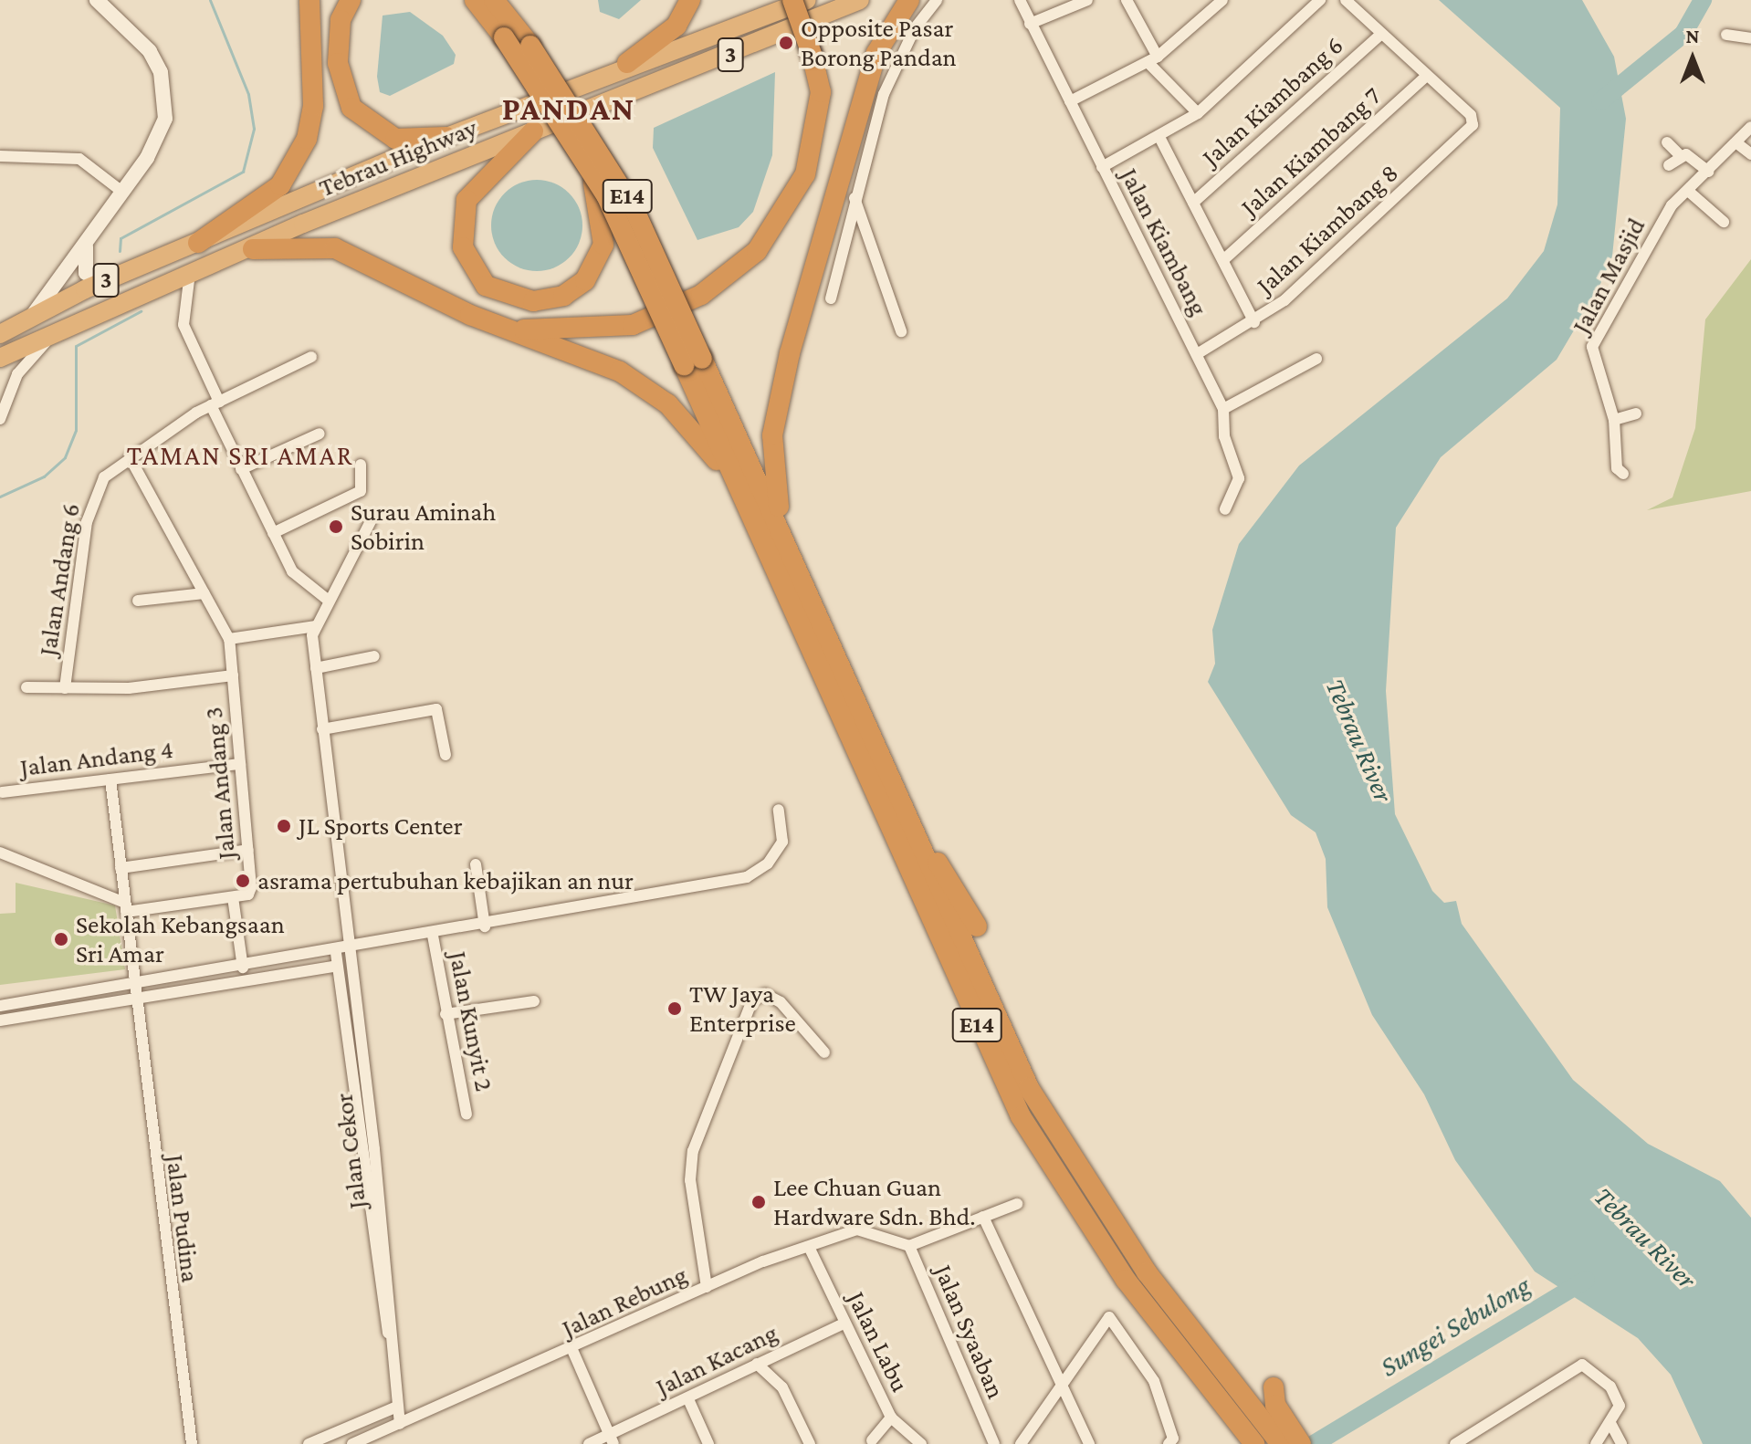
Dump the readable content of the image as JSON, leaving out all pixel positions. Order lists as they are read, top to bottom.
{
  "streets": {
    "highway": ["3", "Tebrau Highway", "E14"],
    "street": [
      "Jalan Kiambang 6",
      "Jalan Kiambang 7",
      "Jalan Kiambang 8",
      "Jalan Kiambang",
      "Jalan Masjid",
      "Jalan Andang 6",
      "Jalan Andang 4",
      "Jalan Andang 3",
      "Jalan Kunyit 2",
      "Jalan Cekor",
      "Jalan Pudina",
      "Jalan Rebung",
      "Jalan Syaaban",
      "Jalan Labu",
      "Jalan Kacang"
    ]
  },
  "crossings": [
    ["Jalan Kiambang 7", "Jalan Kiambang 8"],
    ["Jalan Kiambang 8", "Jalan Kiambang"],
    ["Jalan Andang 6", "Jalan Andang 3"],
    ["Jalan Andang 4", "Jalan Andang 3"],
    ["Jalan Andang 4", "Jalan Pudina"],
    ["Jalan Cekor", "Jalan Rebung"],
    ["Jalan Rebung", "Jalan Syaaban"],
    ["Jalan Rebung", "Jalan Labu"],
    ["Jalan Labu", "Jalan Kacang"]
  ],
  "districts": ["PANDAN", "TAMAN SRI AMAR"],
  "water": ["Tebrau River", "Sungei Sebulong"],
  "places": [
    "Opposite Pasar Borong Pandan",
    "Surau Aminah Sobirin",
    "JL Sports Center",
    "asrama pertubuhan kebajikan an nur",
    "Sekolah Kebangsaan Sri Amar",
    "TW Jaya Enterprise",
    "Lee Chuan Guan Hardware Sdn. Bhd."
  ],
  "north": "top"
}
